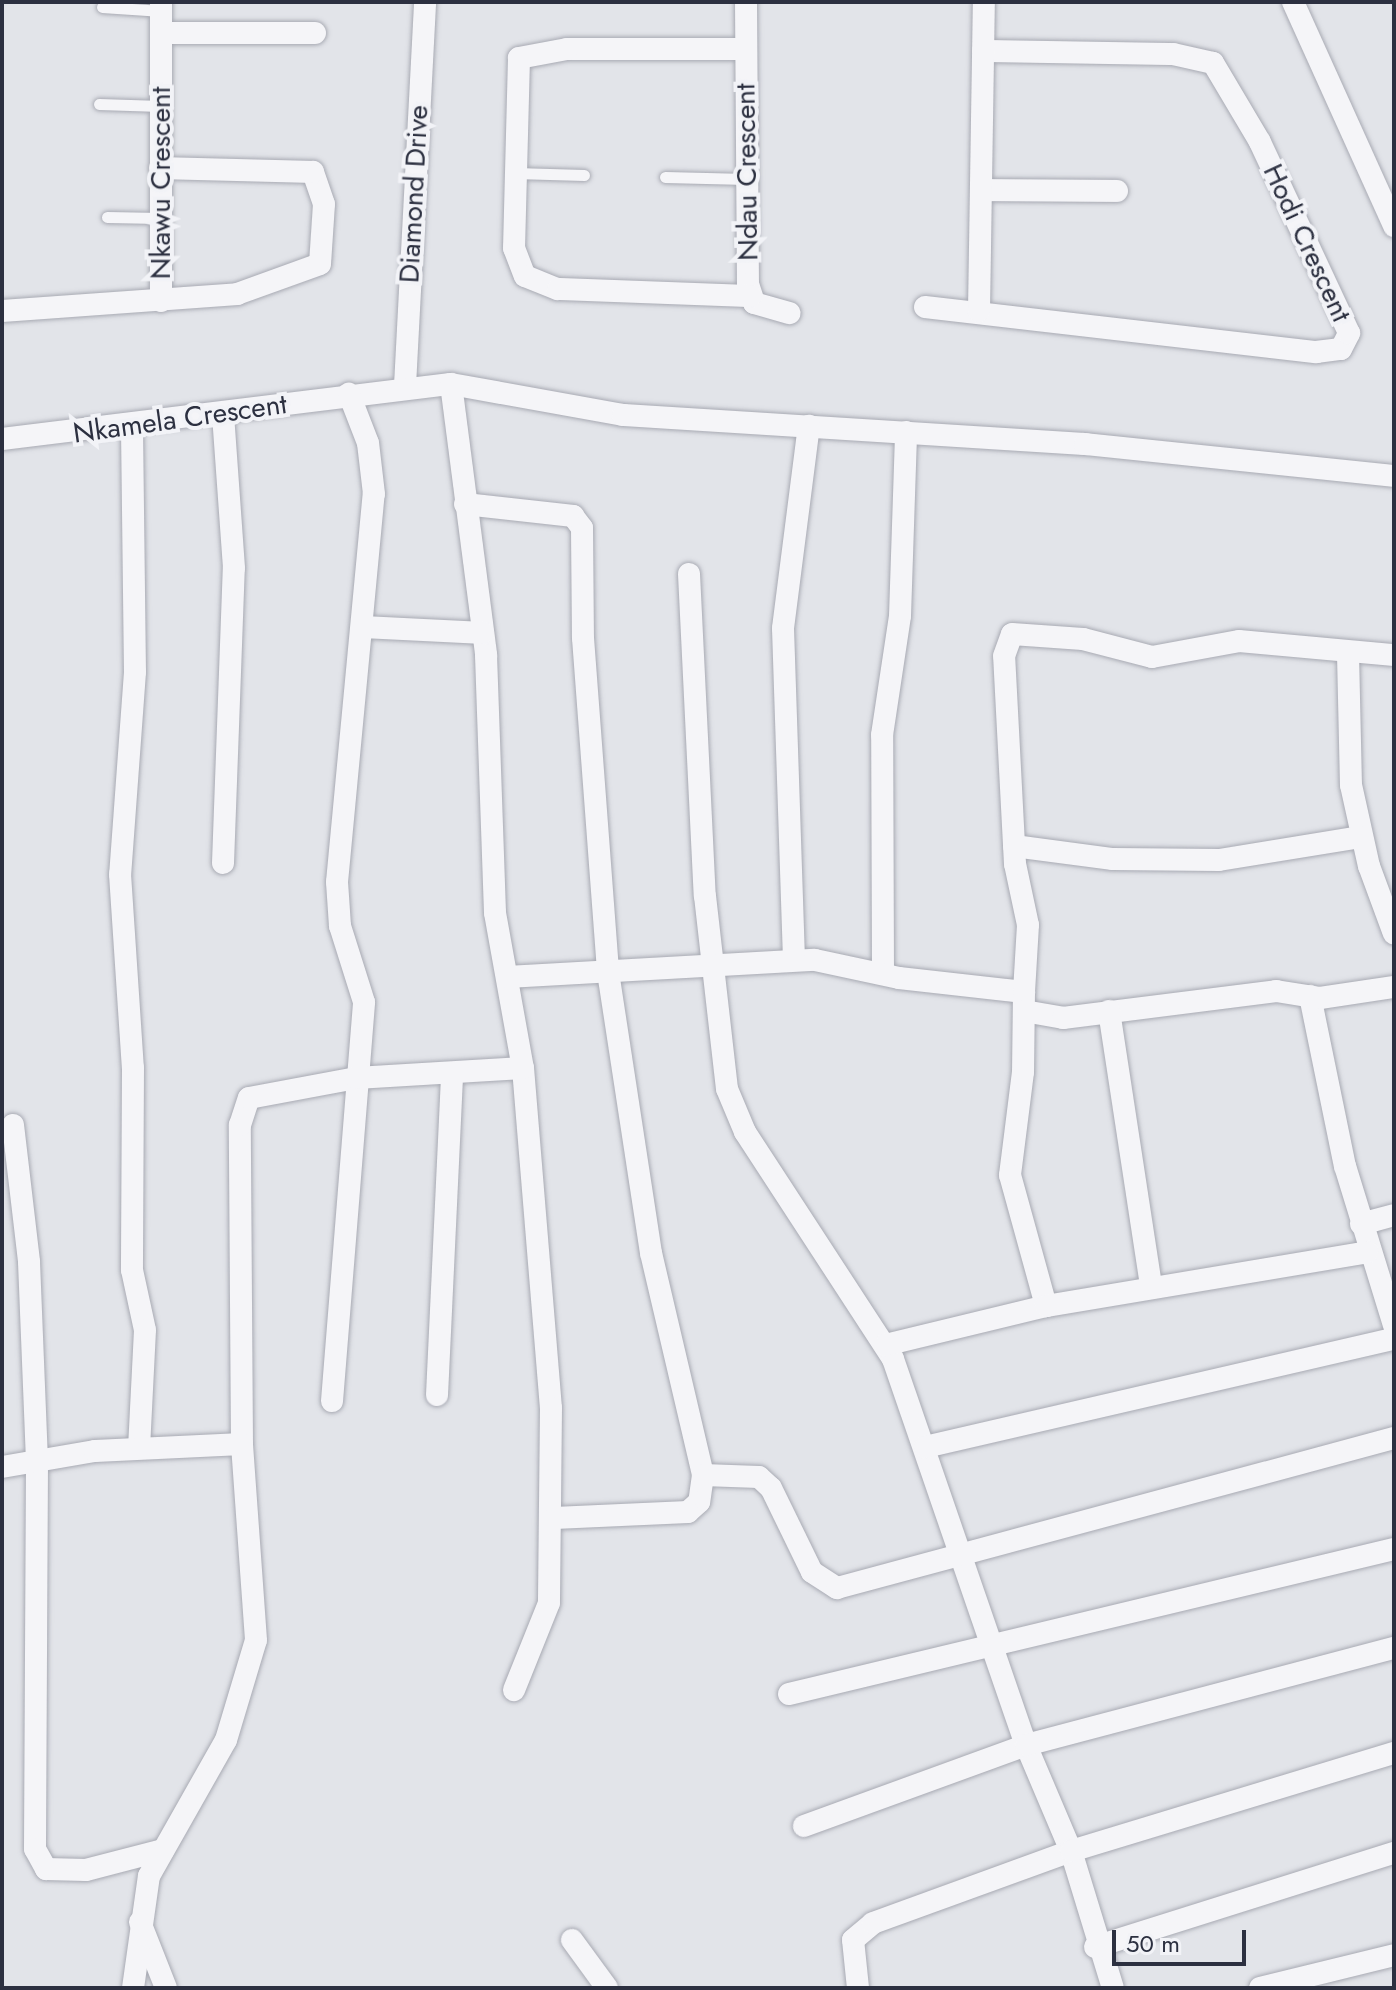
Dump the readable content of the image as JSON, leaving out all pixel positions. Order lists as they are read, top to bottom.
{
  "streets": {
    "street": [
      "Ndau Crescent",
      "Nkawu Crescent",
      "Diamond Drive",
      "Hodi Crescent",
      "Nkamela Crescent"
    ]
  },
  "crossings": [
    ["Diamond Drive", "Nkamela Crescent"]
  ],
  "scale_bar": "50 m"
}
